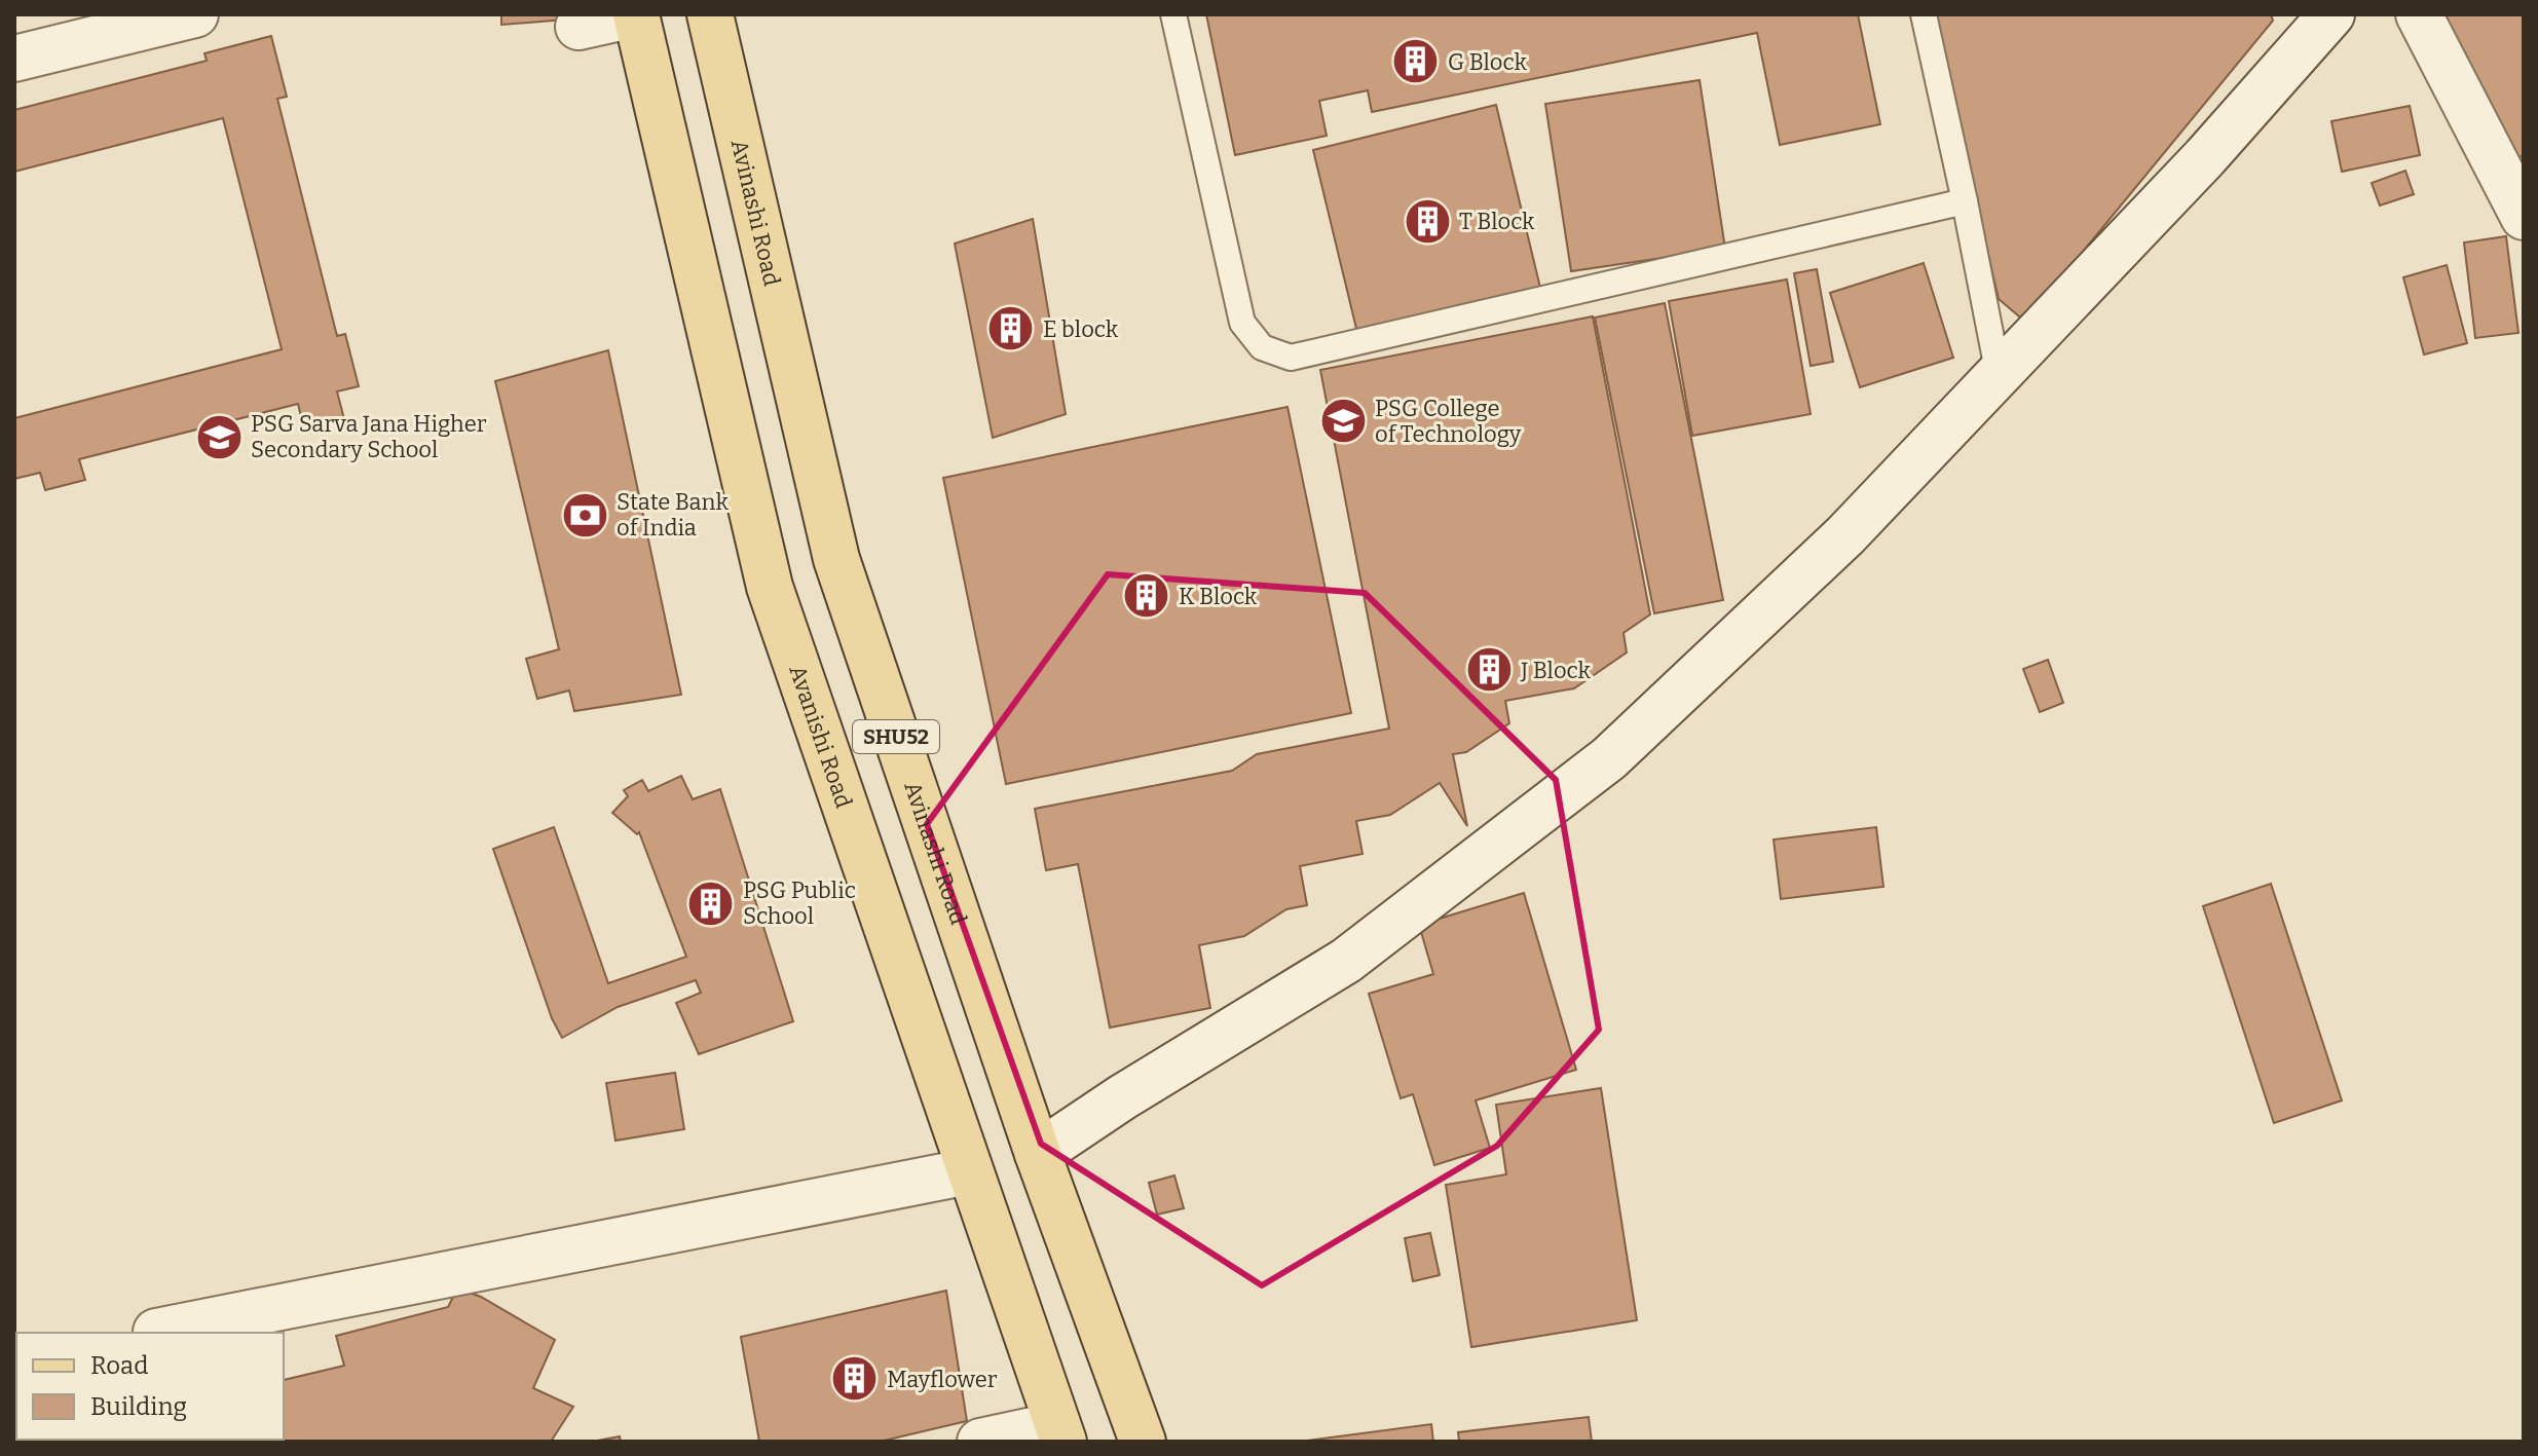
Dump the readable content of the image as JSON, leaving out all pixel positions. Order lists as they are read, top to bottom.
{
  "streets": {
    "main road": ["Avinashi Road", "Avanishi Road", "SHU52"]
  },
  "places": {
    "building": [
      "G Block",
      "T Block",
      "E block",
      "K Block",
      "J Block",
      "PSG Public School",
      "Mayflower"
    ],
    "school or university": ["PSG College of Technology", "PSG Sarva Jana Higher Secondary School"],
    "bank": ["State Bank of India"]
  },
  "legend": ["Road", "Building"]
}
